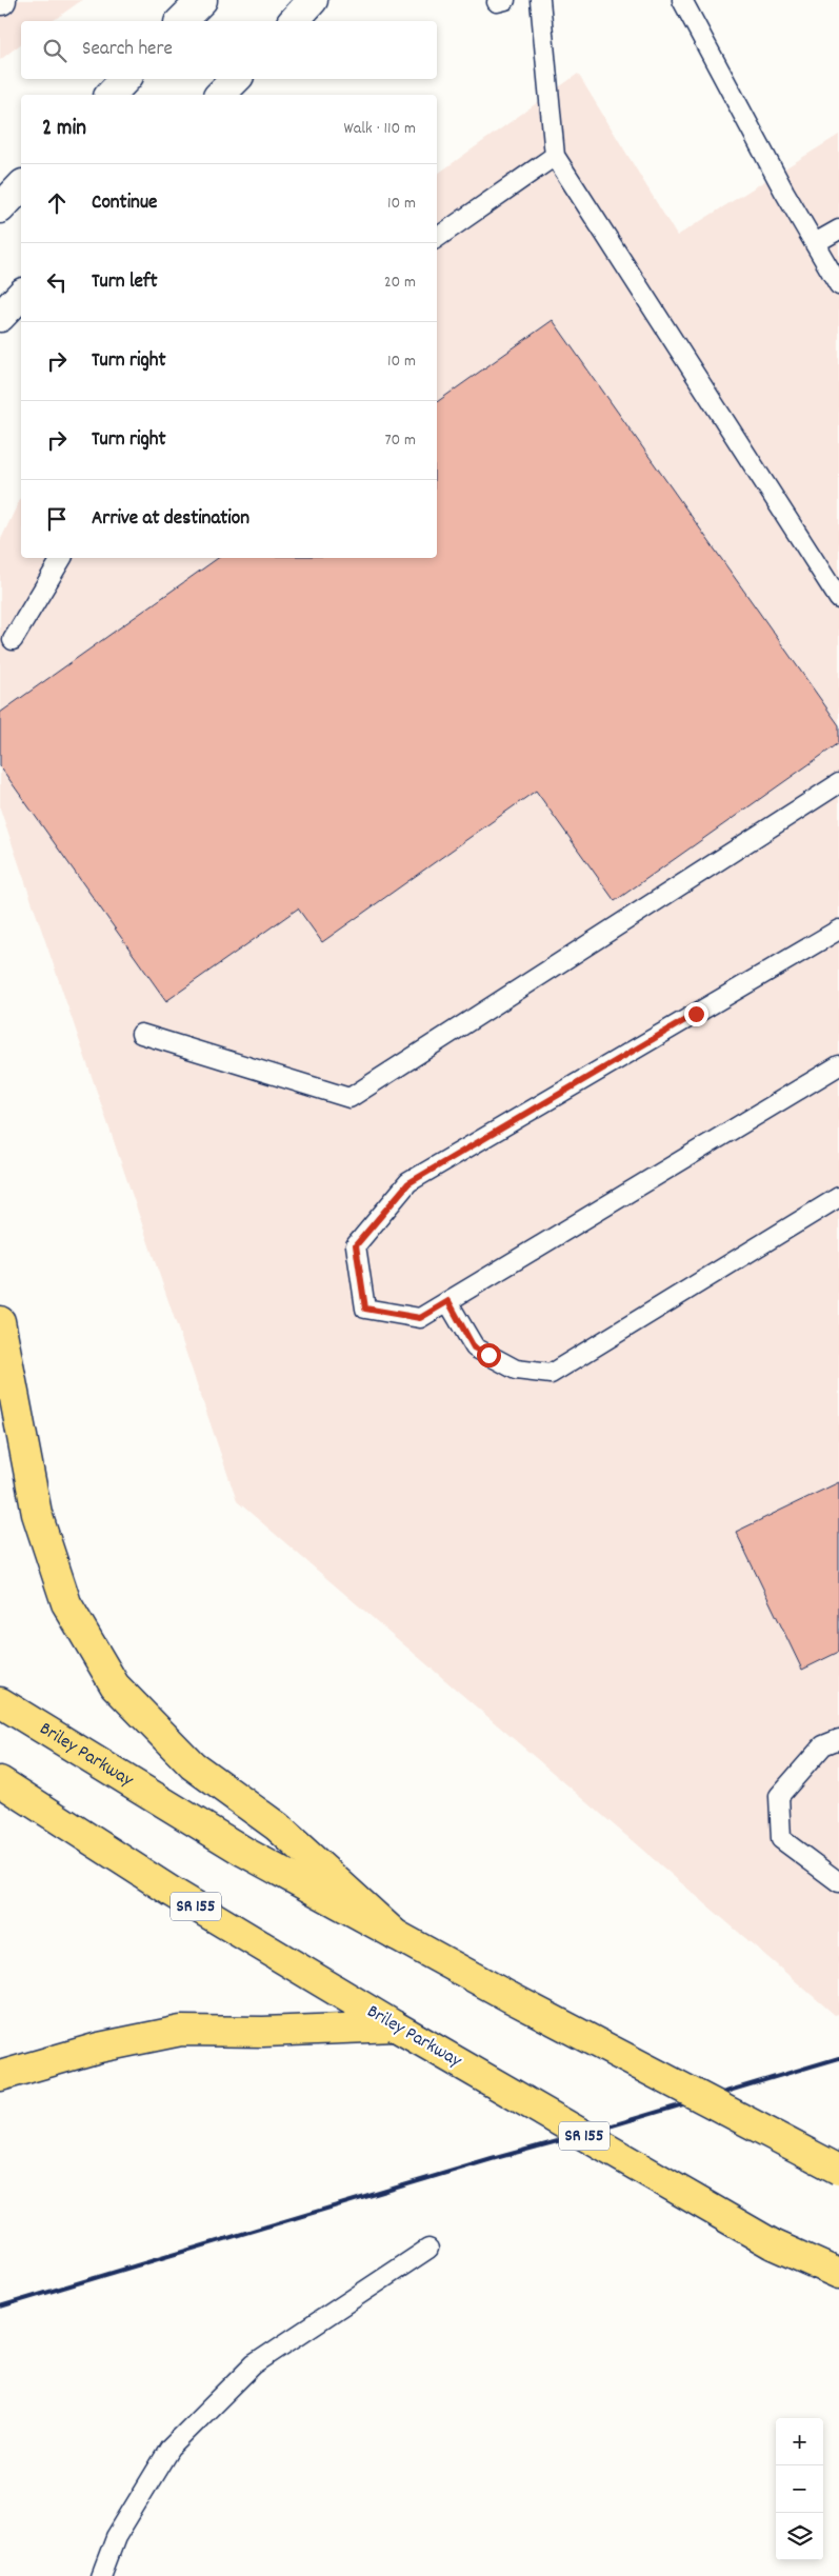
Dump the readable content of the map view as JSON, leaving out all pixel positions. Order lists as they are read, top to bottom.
{
  "streets": {
    "highway": ["Briley Parkway", "SR 155"]
  },
  "page": {
    "search": "Search here",
    "heading": ["2 min", "Walk · 110 m"],
    "list": [
      ["Continue", "10 m"],
      ["Turn left", "20 m"],
      ["Turn right", "10 m"],
      ["Turn right", "70 m"],
      "Arrive at destination"
    ],
    "map_buttons": ["+", "−"]
  }
}
